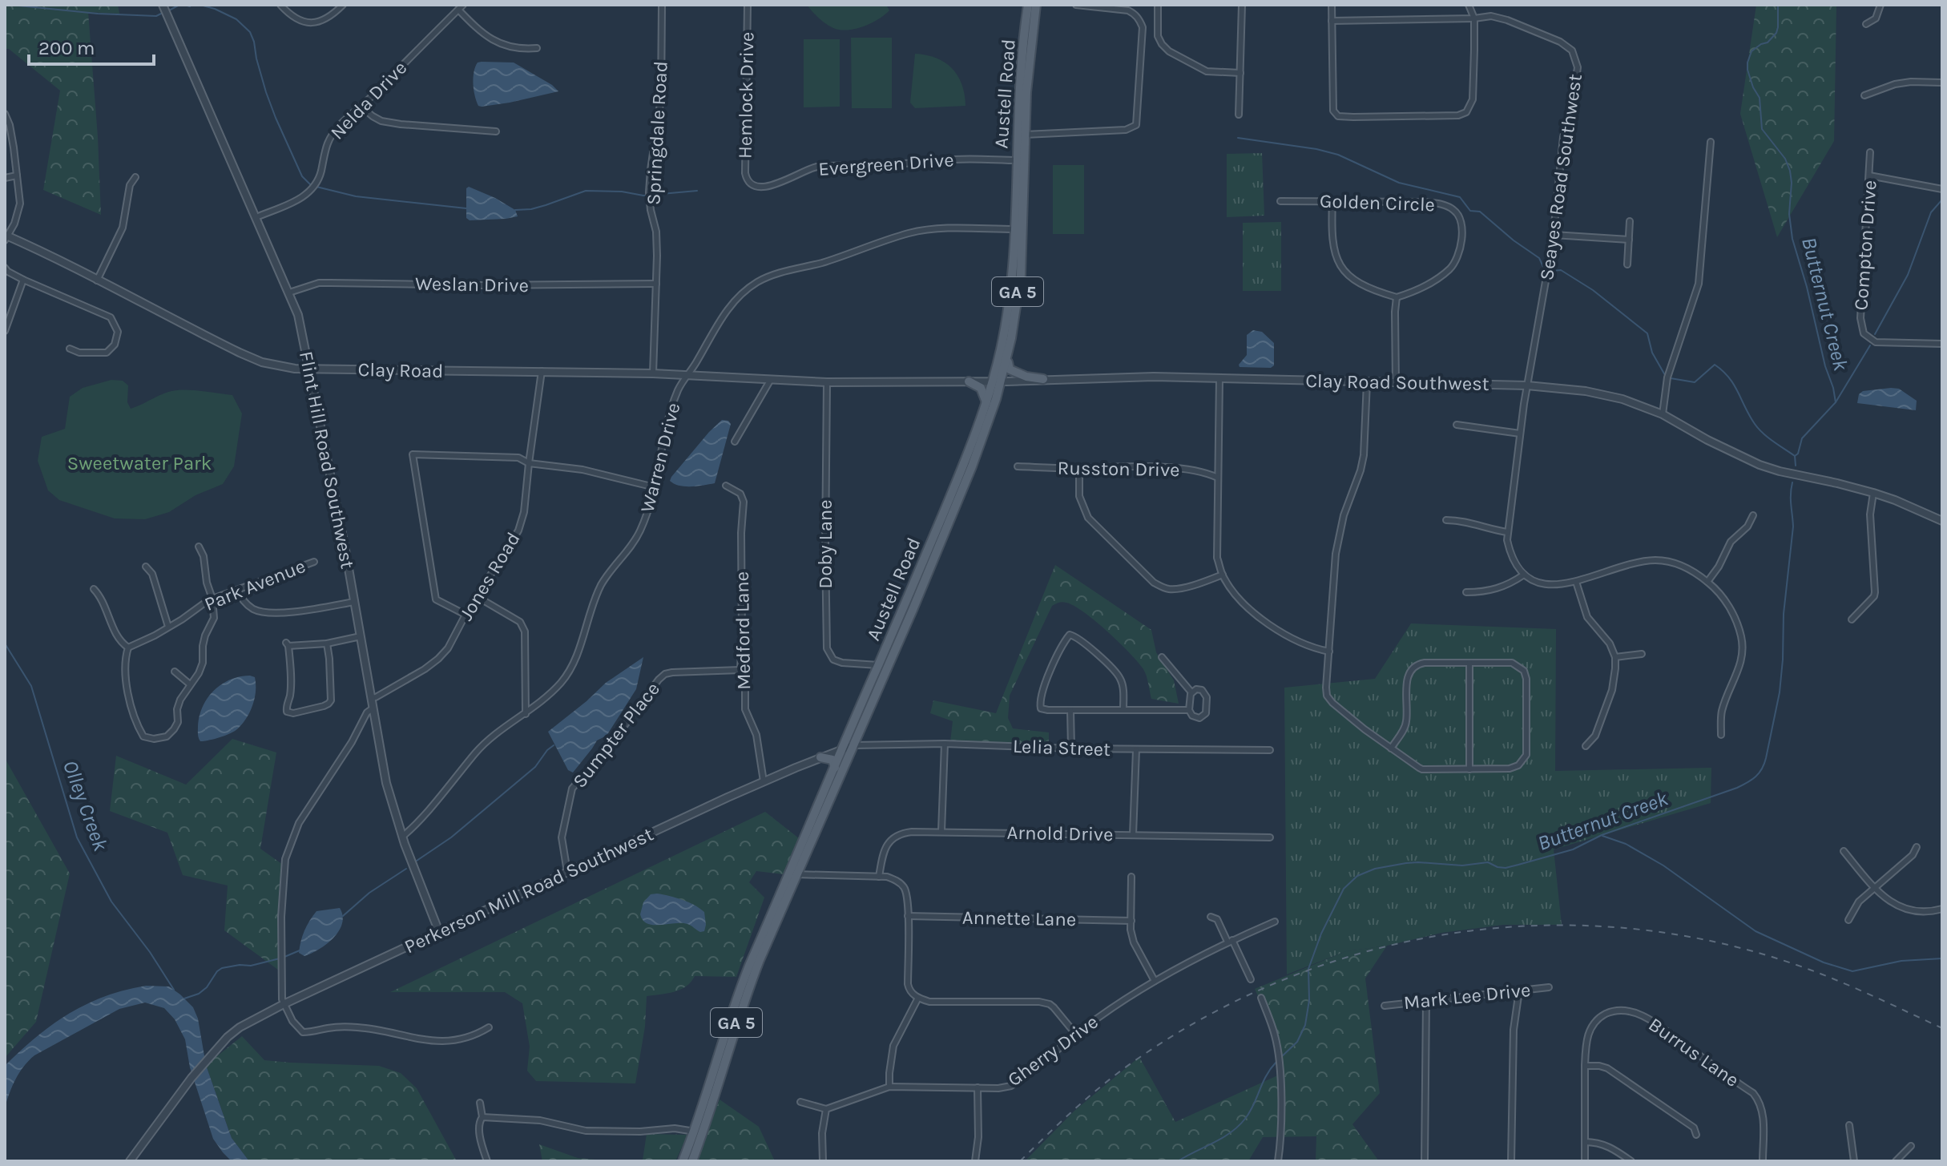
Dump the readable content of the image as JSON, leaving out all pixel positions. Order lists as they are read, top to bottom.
{
  "streets": {
    "main road": ["Austell Road", "GA 5"],
    "street": [
      "Hemlock Drive",
      "Nelda Drive",
      "Springdale Road",
      "Evergreen Drive",
      "Seayes Road Southwest",
      "Golden Circle",
      "Compton Drive",
      "Weslan Drive",
      "Clay Road",
      "Clay Road Southwest",
      "Warren Drive",
      "Flint Hill Road Southwest",
      "Russton Drive",
      "Doby Lane",
      "Jones Road",
      "Park Avenue",
      "Medford Lane",
      "Sumpter Place",
      "Lelia Street",
      "Arnold Drive",
      "Perkerson Mill Road Southwest",
      "Annette Lane",
      "Mark Lee Drive",
      "Gherry Drive",
      "Burrus Lane"
    ]
  },
  "crossings": [
    ["Austell Road", "Evergreen Drive"],
    ["Austell Road", "Clay Road Southwest"],
    ["Austell Road", "Warren Drive"],
    ["Austell Road", "Doby Lane"],
    ["Austell Road", "Lelia Street"],
    ["Austell Road", "Perkerson Mill Road Southwest"],
    ["Hemlock Drive", "Evergreen Drive"],
    ["Nelda Drive", "Flint Hill Road Southwest"],
    ["Springdale Road", "Weslan Drive"],
    ["Springdale Road", "Clay Road"],
    ["Seayes Road Southwest", "Clay Road Southwest"],
    ["Weslan Drive", "Flint Hill Road Southwest"],
    ["Clay Road", "Clay Road Southwest"],
    ["Clay Road", "Warren Drive"],
    ["Clay Road", "Flint Hill Road Southwest"],
    ["Clay Road", "Doby Lane"],
    ["Clay Road", "Jones Road"],
    ["Clay Road Southwest", "Doby Lane"],
    ["Warren Drive", "Flint Hill Road Southwest"],
    ["Flint Hill Road Southwest", "Jones Road"],
    ["Flint Hill Road Southwest", "Perkerson Mill Road Southwest"],
    ["Medford Lane", "Sumpter Place"],
    ["Medford Lane", "Perkerson Mill Road Southwest"],
    ["Sumpter Place", "Perkerson Mill Road Southwest"],
    ["Lelia Street", "Perkerson Mill Road Southwest"]
  ],
  "water": ["Butternut Creek", "Olley Creek"],
  "parks": ["Sweetwater Park"],
  "scale_bar": "200 m"
}
